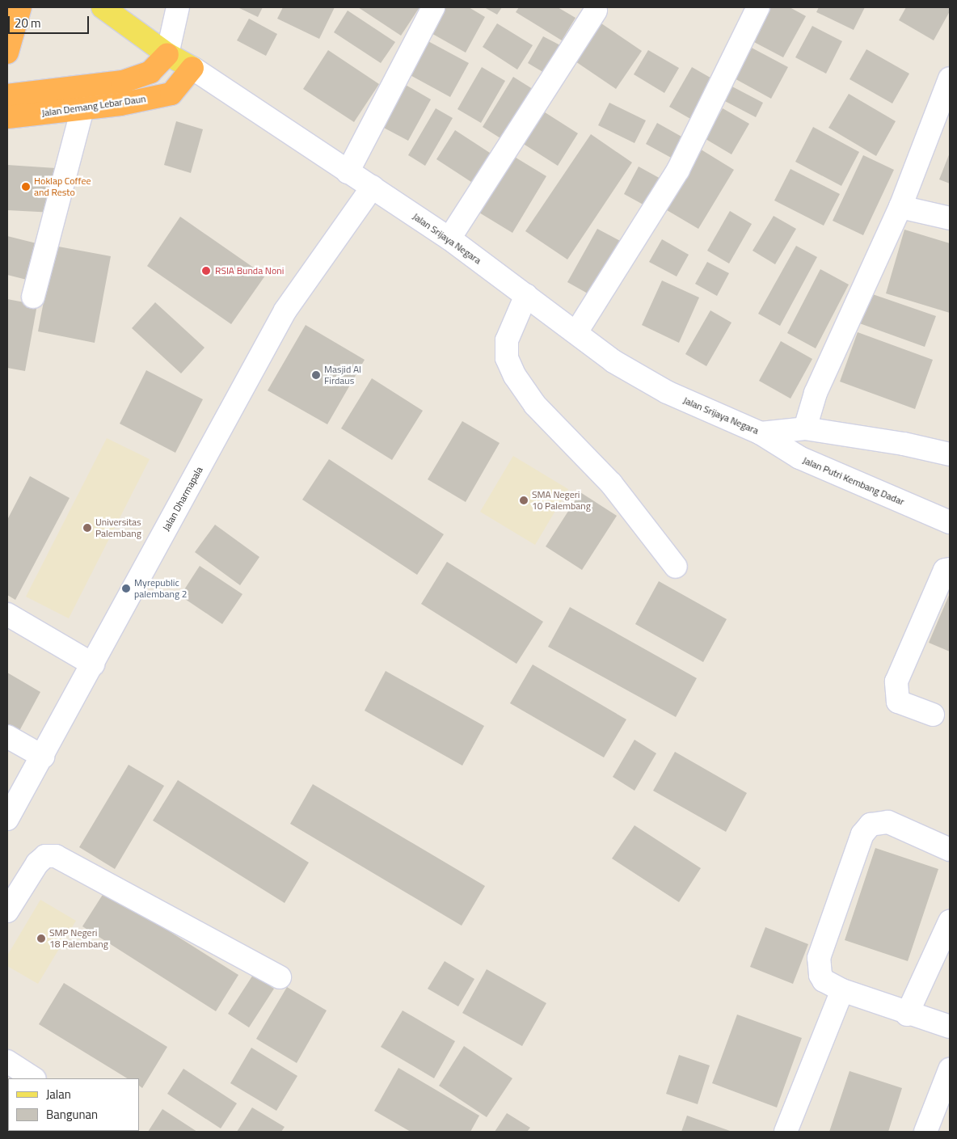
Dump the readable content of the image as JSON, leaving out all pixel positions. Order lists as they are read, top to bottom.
{
  "streets": {
    "highway": ["Jalan Demang Lebar Daun"],
    "main road": ["Jalan Srijaya Negara"],
    "street": ["Jalan Putri Kembang Dadar", "Jalan Dharmapala"]
  },
  "crossings": [
    ["Jalan Demang Lebar Daun", "Jalan Srijaya Negara"],
    ["Jalan Srijaya Negara", "Jalan Putri Kembang Dadar"],
    ["Jalan Srijaya Negara", "Jalan Dharmapala"]
  ],
  "places": [
    "Hoklap Coffee and Resto",
    "RSIA Bunda Noni",
    "Masjid Al Firdaus",
    "SMA Negeri 10 Palembang",
    "Universitas Palembang",
    "Myrepublic palembang 2",
    "SMP Negeri 18 Palembang"
  ],
  "legend": ["Jalan", "Bangunan"],
  "scale_bar": "20 m"
}
